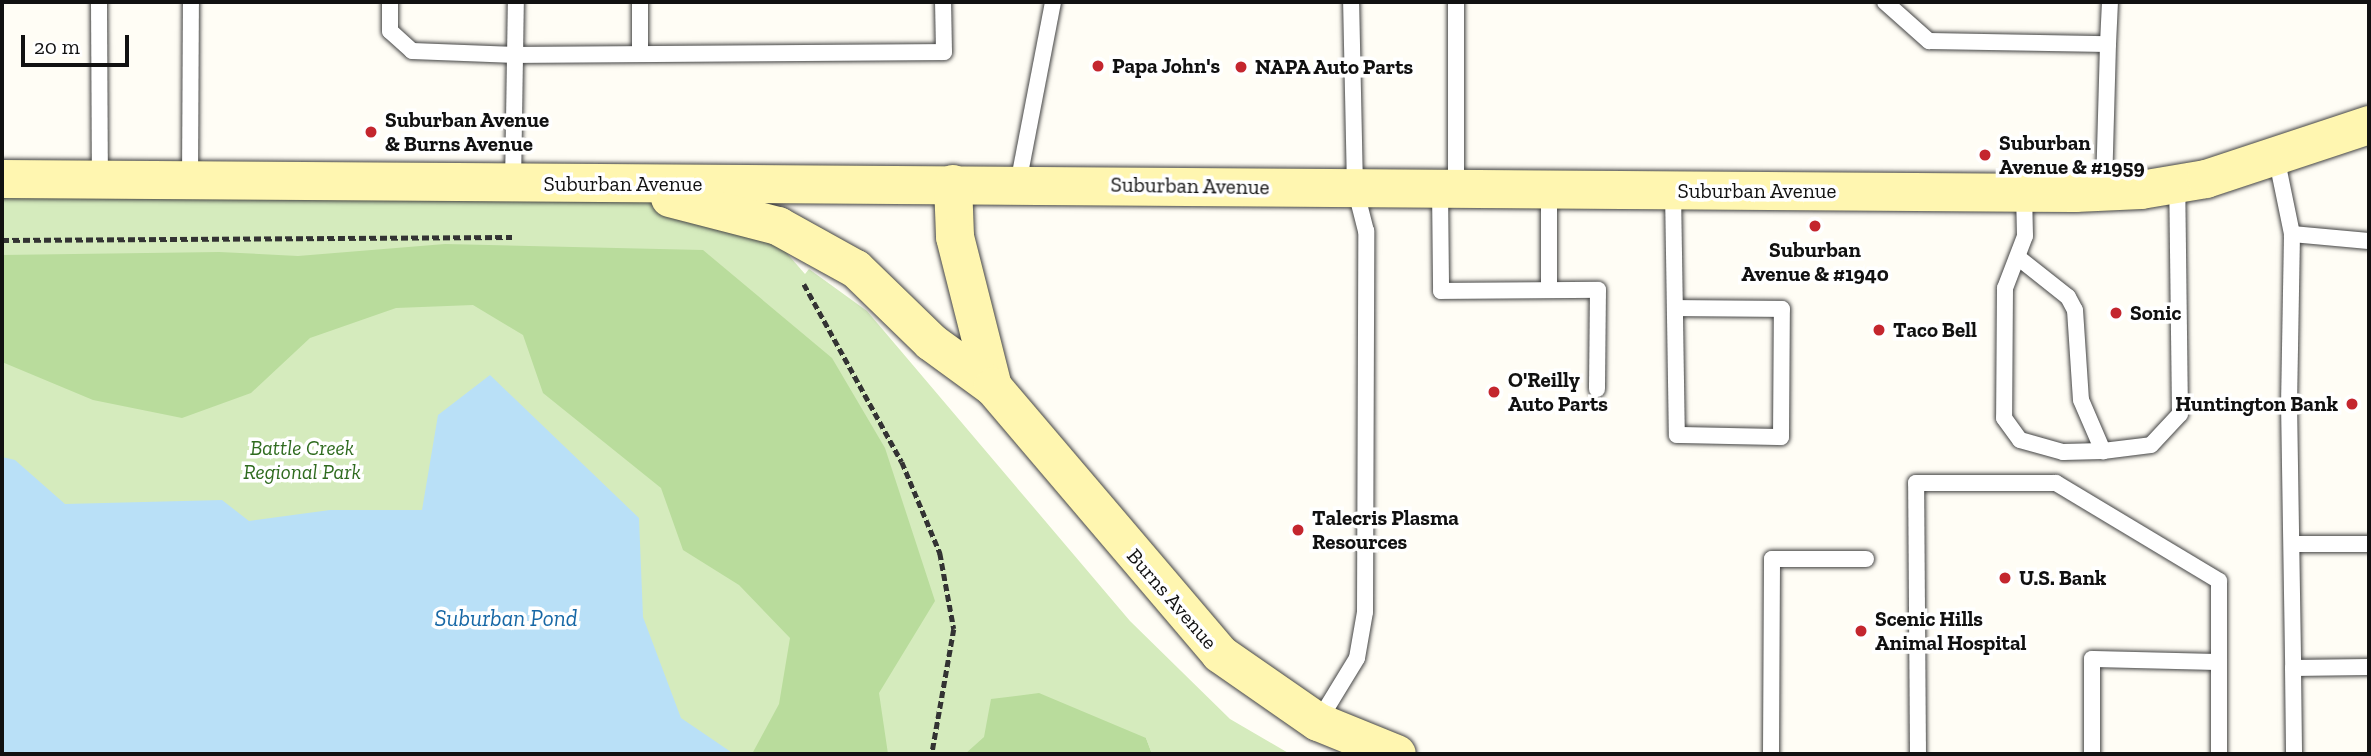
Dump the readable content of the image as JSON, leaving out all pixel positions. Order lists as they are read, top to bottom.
{
  "streets": {
    "street": ["Suburban Avenue", "Burns Avenue"]
  },
  "crossings": [
    ["Suburban Avenue", "Burns Avenue"]
  ],
  "water": ["Suburban Pond"],
  "parks": ["Battle Creek Regional Park"],
  "places": [
    "Papa John's",
    "NAPA Auto Parts",
    "Suburban Avenue & Burns Avenue",
    "Suburban Avenue & #1959",
    "Suburban Avenue & #1940",
    "Sonic",
    "Taco Bell",
    "O'Reilly Auto Parts",
    "Huntington Bank",
    "Talecris Plasma Resources",
    "U.S. Bank",
    "Scenic Hills Animal Hospital"
  ],
  "scale_bar": "20 m"
}
